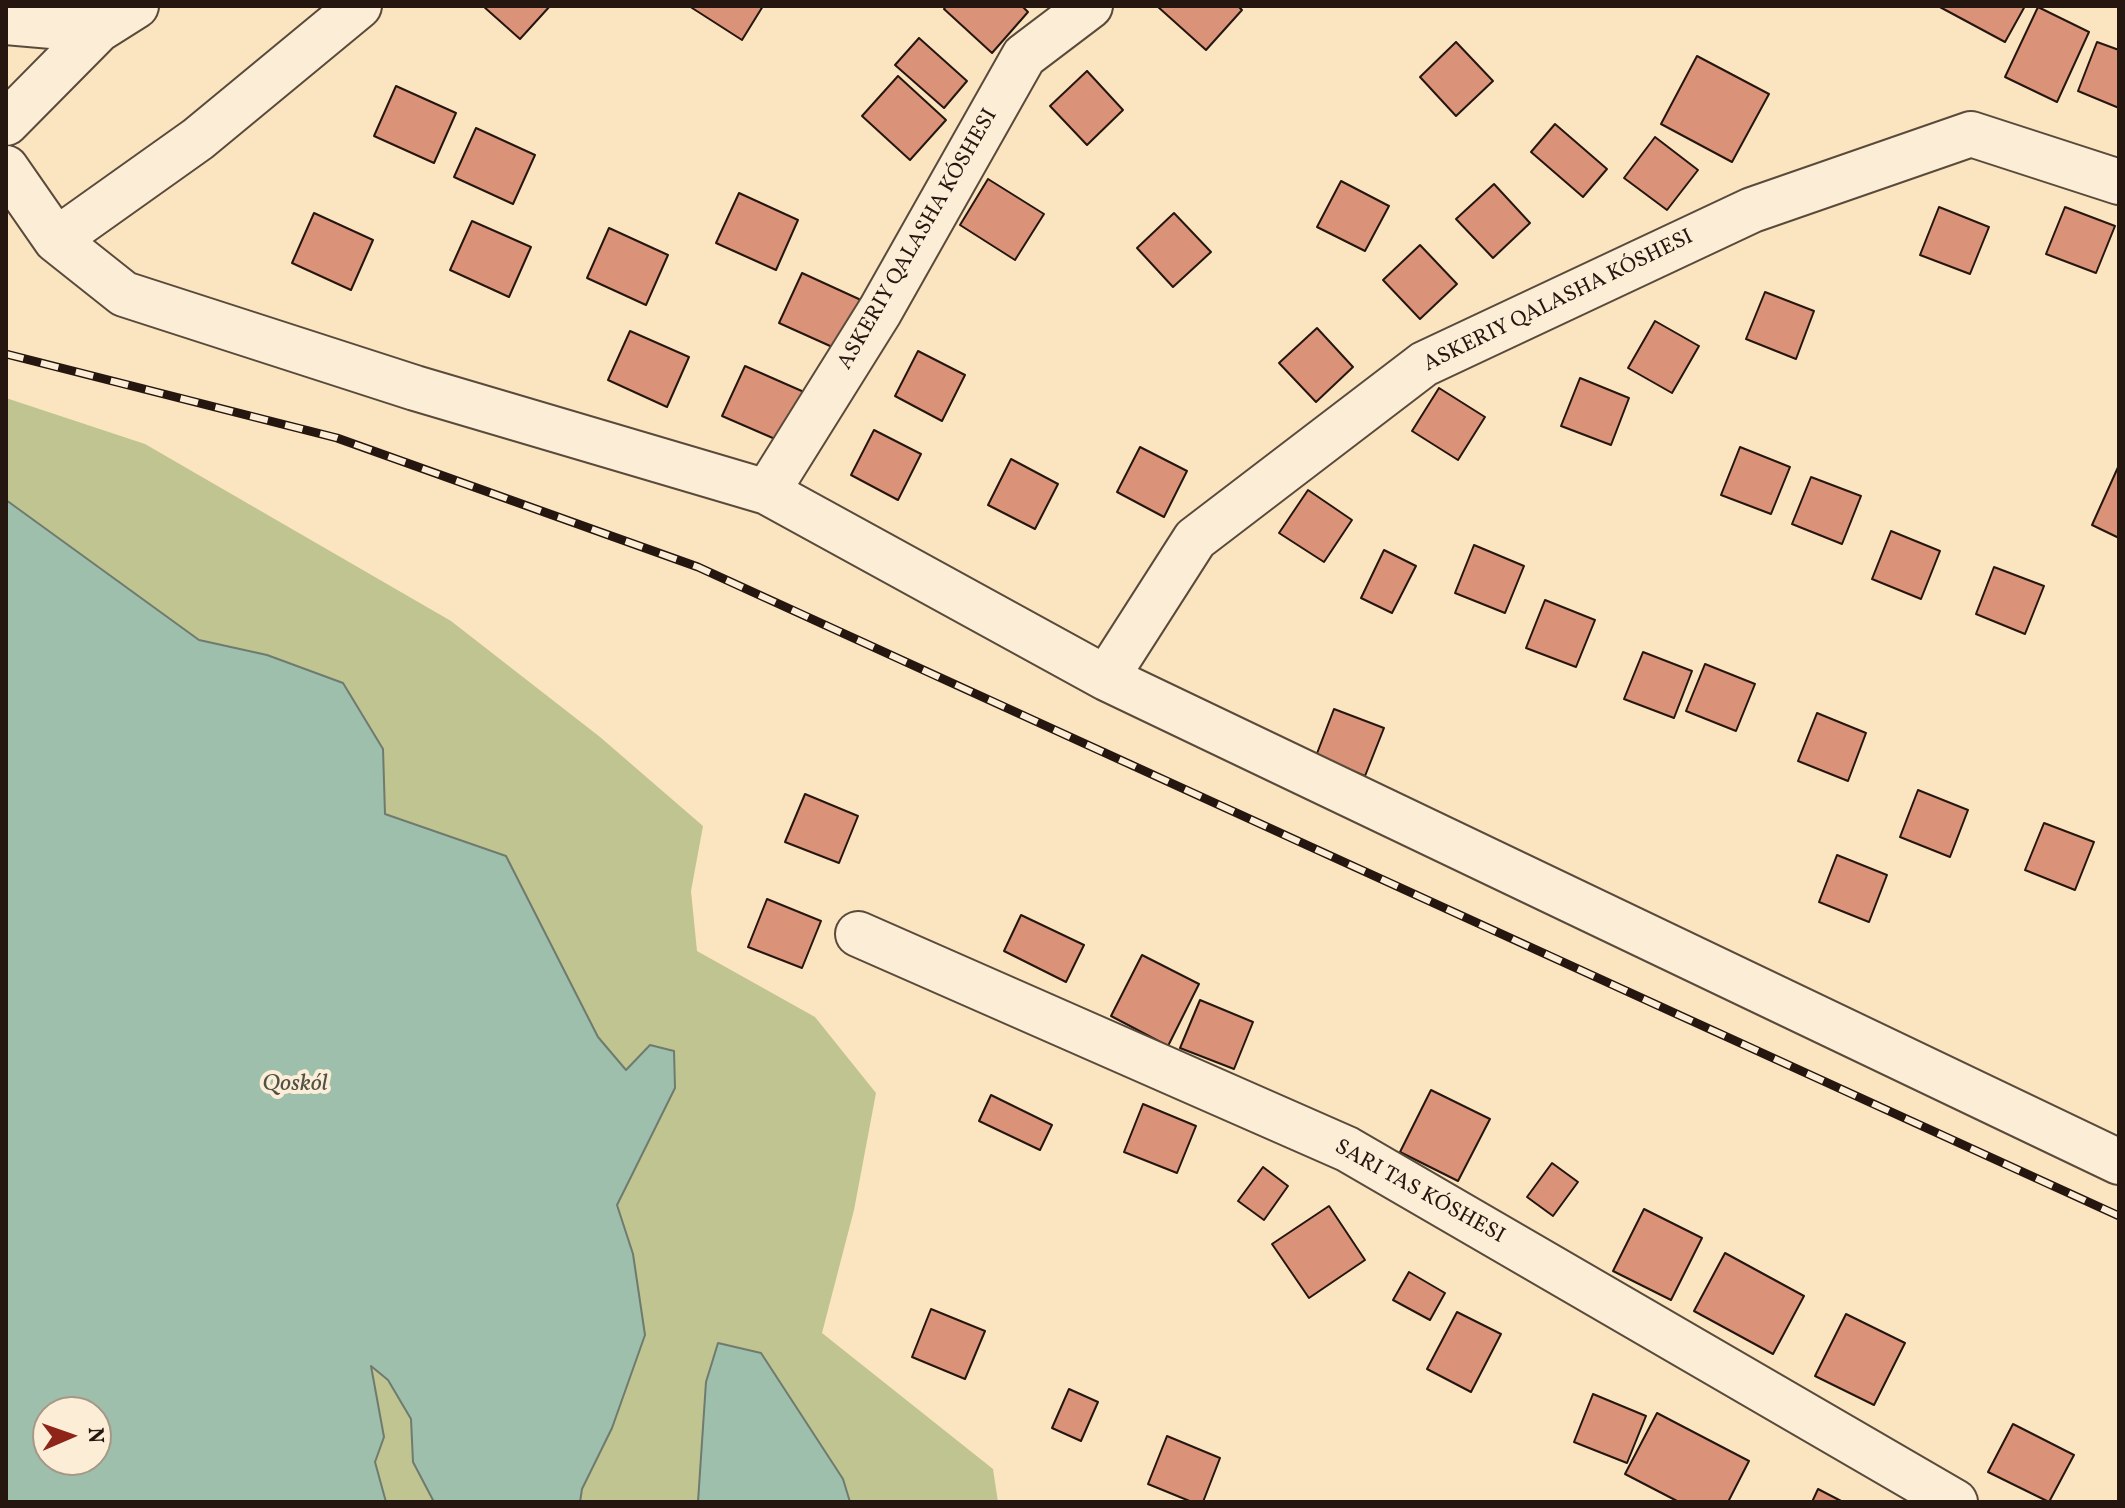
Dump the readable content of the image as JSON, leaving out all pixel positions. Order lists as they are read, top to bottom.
{
  "streets": {
    "street": ["ASKERIY QALASHA KÓSHESI"]
  },
  "water": ["Qoskól"],
  "north": "right"
}
